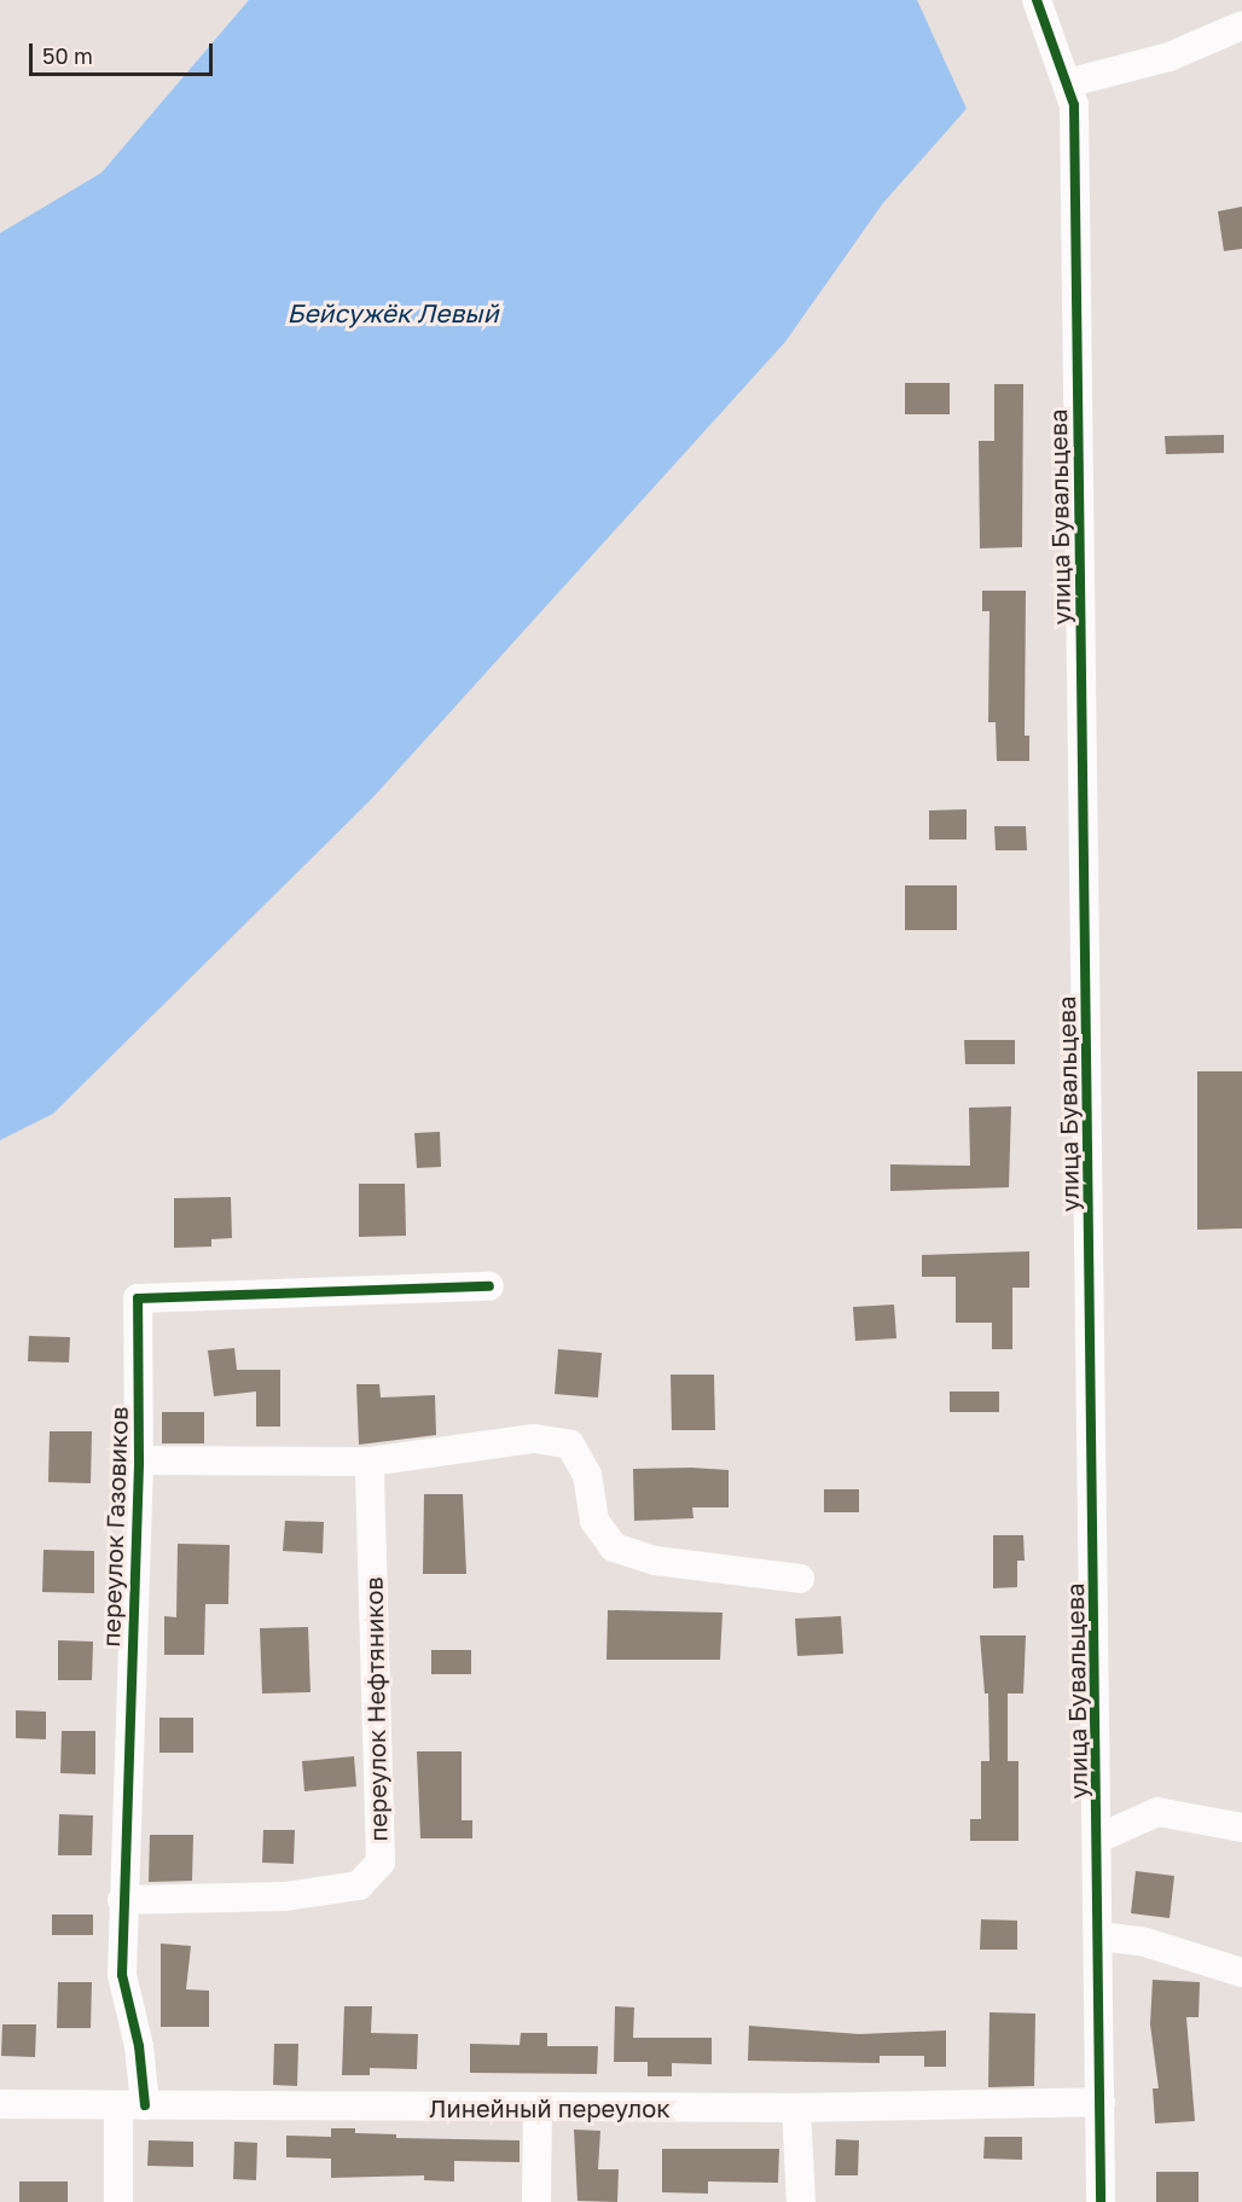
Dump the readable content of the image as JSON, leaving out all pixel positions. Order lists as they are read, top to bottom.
{
  "streets": {
    "street": [
      "улица Бувальцева",
      "переулок Газовиков",
      "переулок Нефтяников",
      "Линейный переулок"
    ]
  },
  "crossings": [
    ["улица Бувальцева", "Линейный переулок"],
    ["переулок Газовиков", "переулок Нефтяников"],
    ["переулок Газовиков", "Линейный переулок"]
  ],
  "water": ["Бейсужёк Левый"],
  "scale_bar": "50 m"
}
